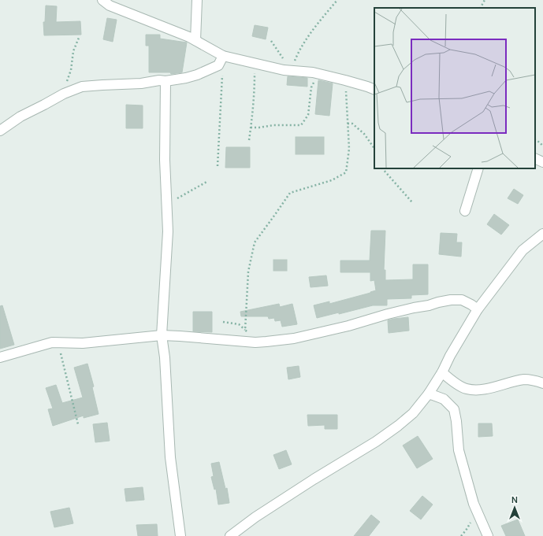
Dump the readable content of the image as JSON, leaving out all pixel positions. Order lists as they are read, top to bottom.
{
  "north": "top"
}
